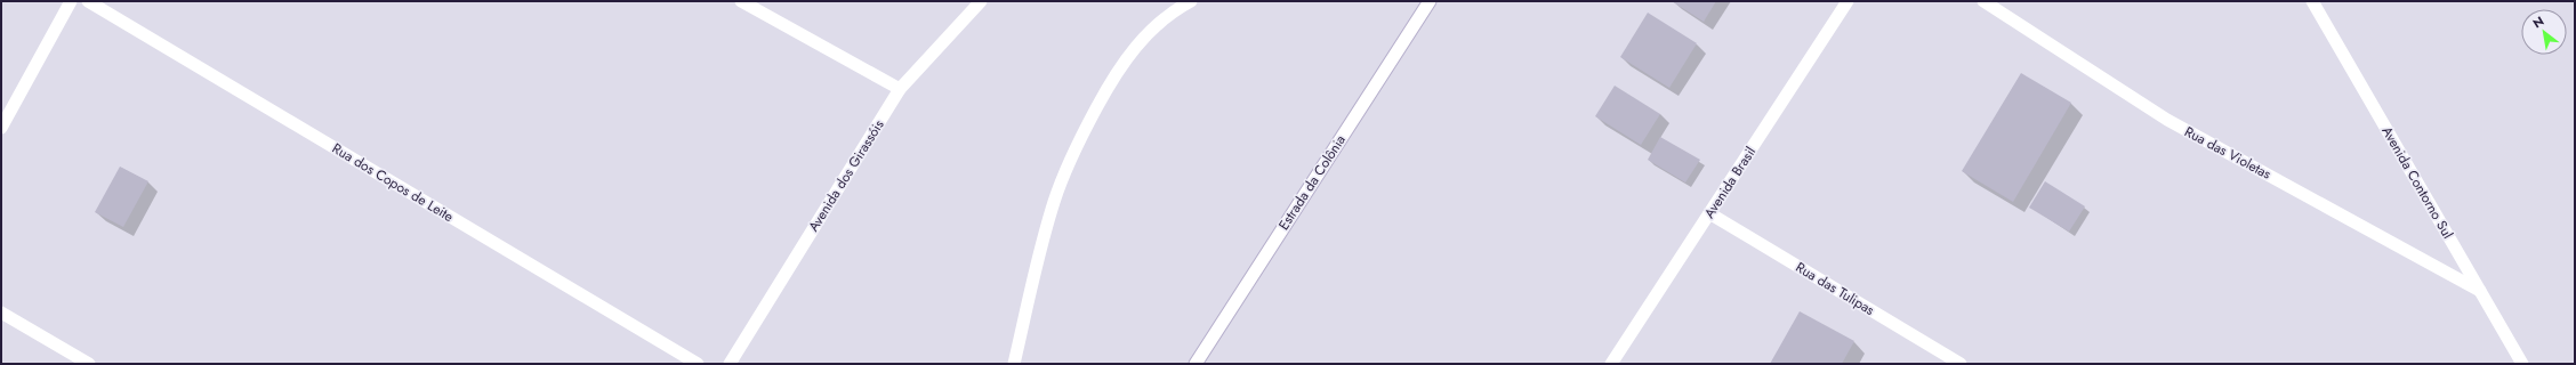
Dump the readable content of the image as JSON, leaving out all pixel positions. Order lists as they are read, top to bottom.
{
  "streets": {
    "street": [
      "Rua das Violetas",
      "Avenida dos Girassóis",
      "Rua dos Copos de Leite",
      "Estrada da Colônia",
      "Avenida Brasil",
      "Avenida Contorno Sul",
      "Rua das Tulipas"
    ]
  },
  "crossings": [
    ["Rua das Violetas", "Avenida Contorno Sul"],
    ["Avenida Brasil", "Rua das Tulipas"]
  ],
  "north": "top left"
}
